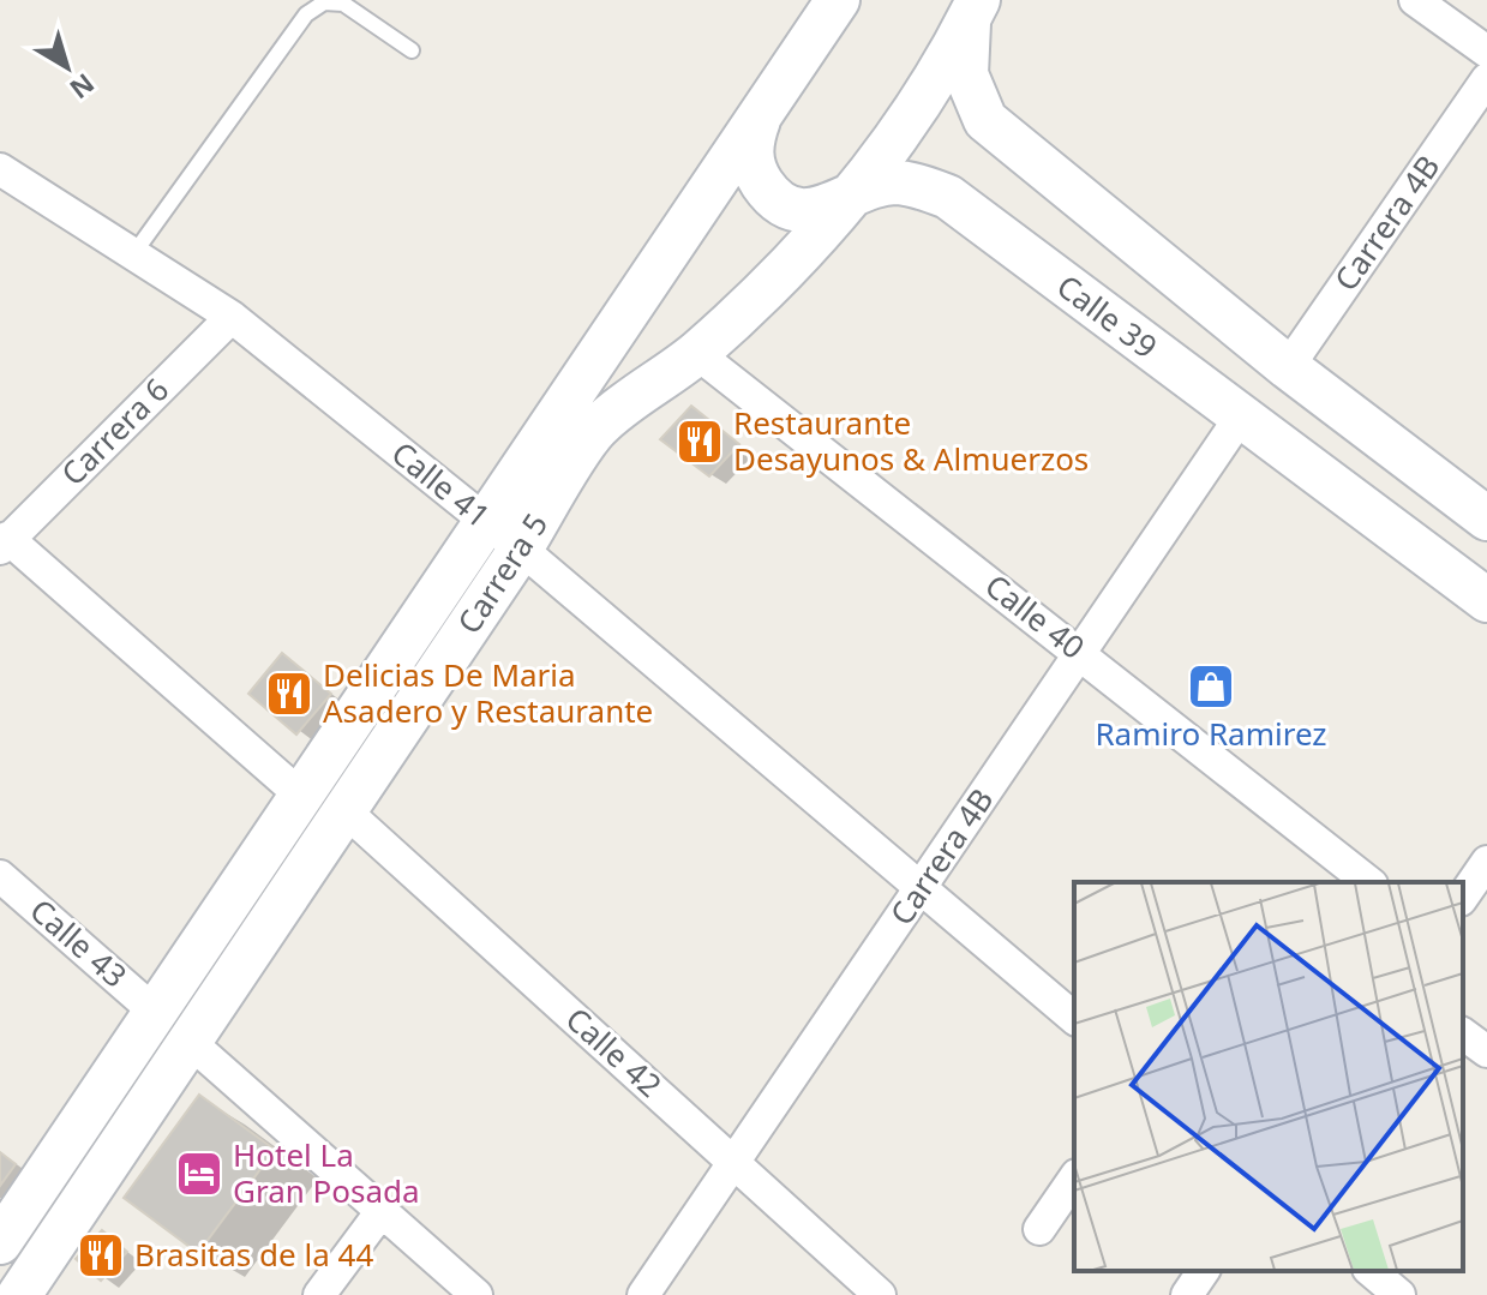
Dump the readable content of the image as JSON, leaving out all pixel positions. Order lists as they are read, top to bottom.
{
  "streets": {
    "main road": ["Calle 39", "Carrera 5"],
    "street": [
      "Carrera 4B",
      "Carrera 6",
      "Calle 41",
      "Calle 40",
      "Calle 43",
      "Calle 42"
    ]
  },
  "crossings": [
    ["Carrera 4B", "Calle 39"],
    ["Carrera 4B", "Calle 41"],
    ["Carrera 4B", "Calle 40"],
    ["Carrera 4B", "Calle 42"],
    ["Calle 39", "Carrera 5"],
    ["Carrera 6", "Calle 41"],
    ["Calle 41", "Carrera 5"],
    ["Carrera 5", "Calle 40"],
    ["Carrera 5", "Calle 43"],
    ["Carrera 5", "Calle 42"]
  ],
  "places": {
    "restaurant": ["Restaurante Desayunos & Almuerzos", "Delicias De Maria Asadero y Restaurante", "Brasitas de la 44"],
    "shop": ["Ramiro Ramirez"],
    "hotel": ["Hotel La Gran Posada"]
  },
  "north": "bottom right"
}
